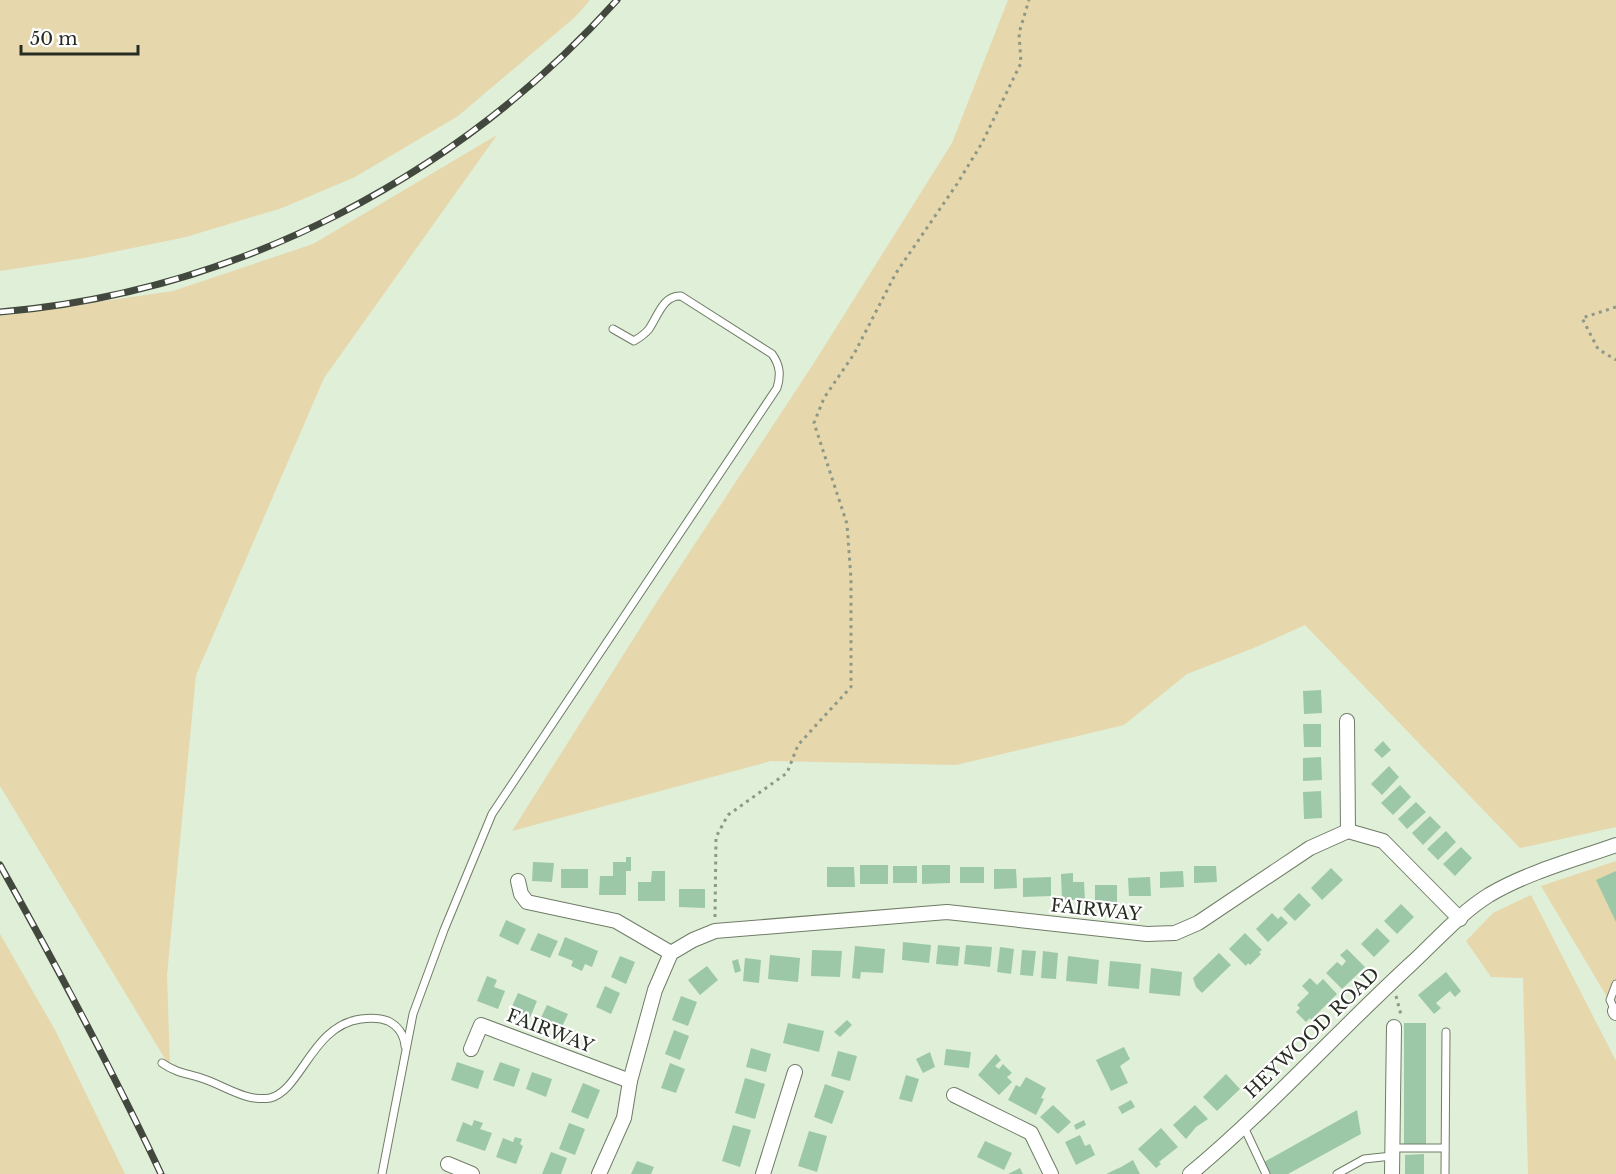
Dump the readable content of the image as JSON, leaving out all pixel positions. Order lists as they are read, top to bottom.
{
  "streets": {
    "street": ["FAIRWAY", "HEYWOOD ROAD"]
  },
  "scale_bar": "50 m"
}
